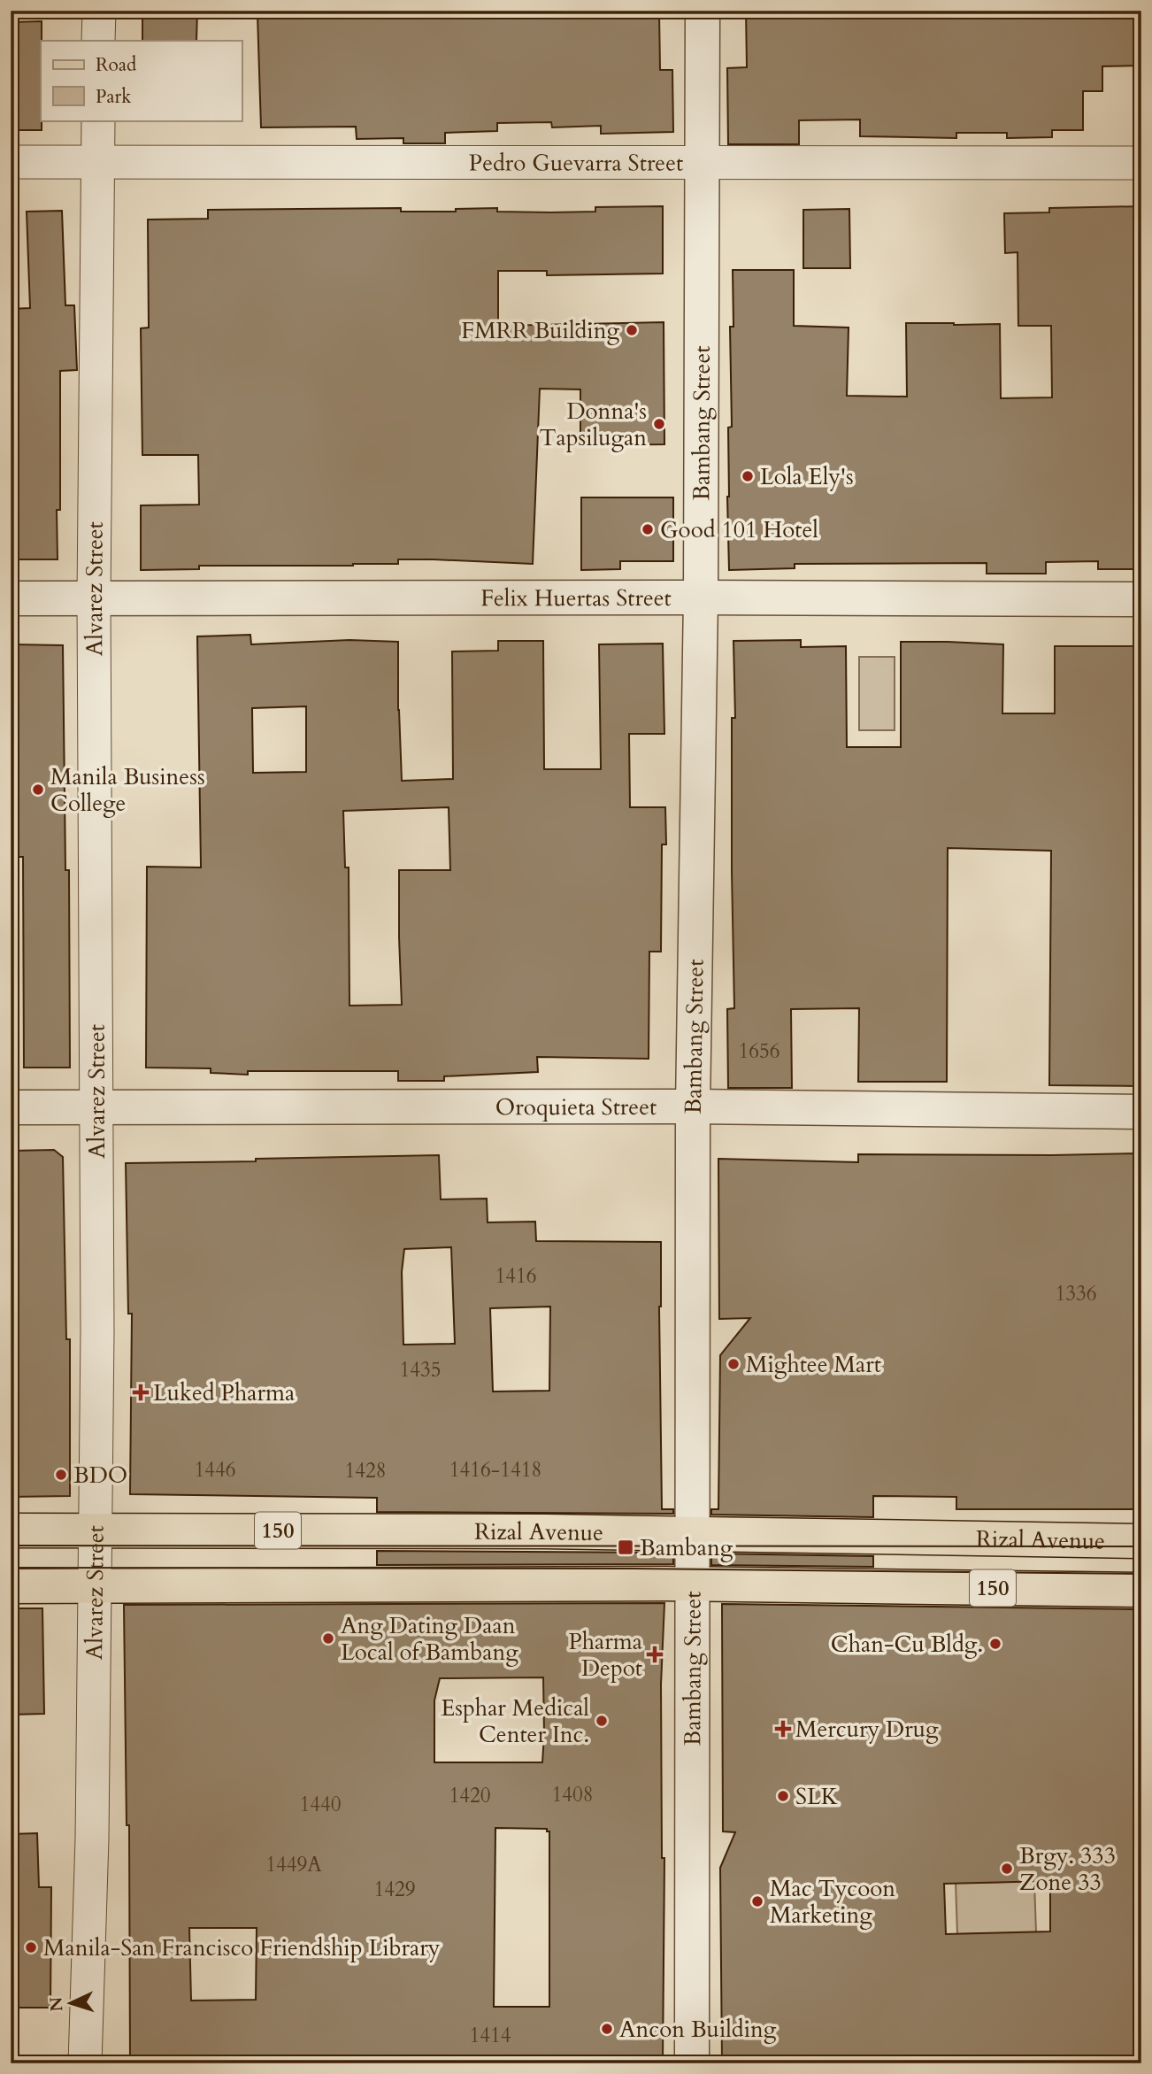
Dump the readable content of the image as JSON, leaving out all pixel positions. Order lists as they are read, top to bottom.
{
  "streets": {
    "main road": ["150", "Rizal Avenue"],
    "street": [
      "Pedro Guevarra Street",
      "Bambang Street",
      "Alvarez Street",
      "Felix Huertas Street",
      "Oroquieta Street"
    ]
  },
  "crossings": [
    ["Pedro Guevarra Street", "Bambang Street"],
    ["Pedro Guevarra Street", "Alvarez Street"],
    ["Bambang Street", "Felix Huertas Street"],
    ["Bambang Street", "Oroquieta Street"],
    ["Bambang Street", "150"],
    ["Bambang Street", "Rizal Avenue"],
    ["Alvarez Street", "Felix Huertas Street"],
    ["Alvarez Street", "Oroquieta Street"],
    ["Alvarez Street", "150"],
    ["Alvarez Street", "Rizal Avenue"]
  ],
  "places": {
    "other": [
      "FMRR Building",
      "Donna's Tapsilugan",
      "Lola Ely's",
      "Good 101 Hotel",
      "Manila Business College",
      "Mightee Mart",
      "BDO",
      "Ang Dating Daan Local of Bambang",
      "Chan-Cu Bldg.",
      "Esphar Medical Center Inc.",
      "SLK",
      "Brgy. 333 Zone 33",
      "Mac Tycoon Marketing",
      "Manila-San Francisco Friendship Library",
      "Ancon Building"
    ],
    "health": ["Luked Pharma", "Pharma Depot", "Mercury Drug"],
    "transit": ["Bambang"]
  },
  "house_numbers": [
    "1656",
    "1416",
    "1336",
    "1435",
    "1446",
    "1416-1418",
    "1428",
    "1408",
    "1420",
    "1440",
    "1449A",
    "1429",
    "1414"
  ],
  "legend": ["Road", "Park"],
  "north": "left"
}
